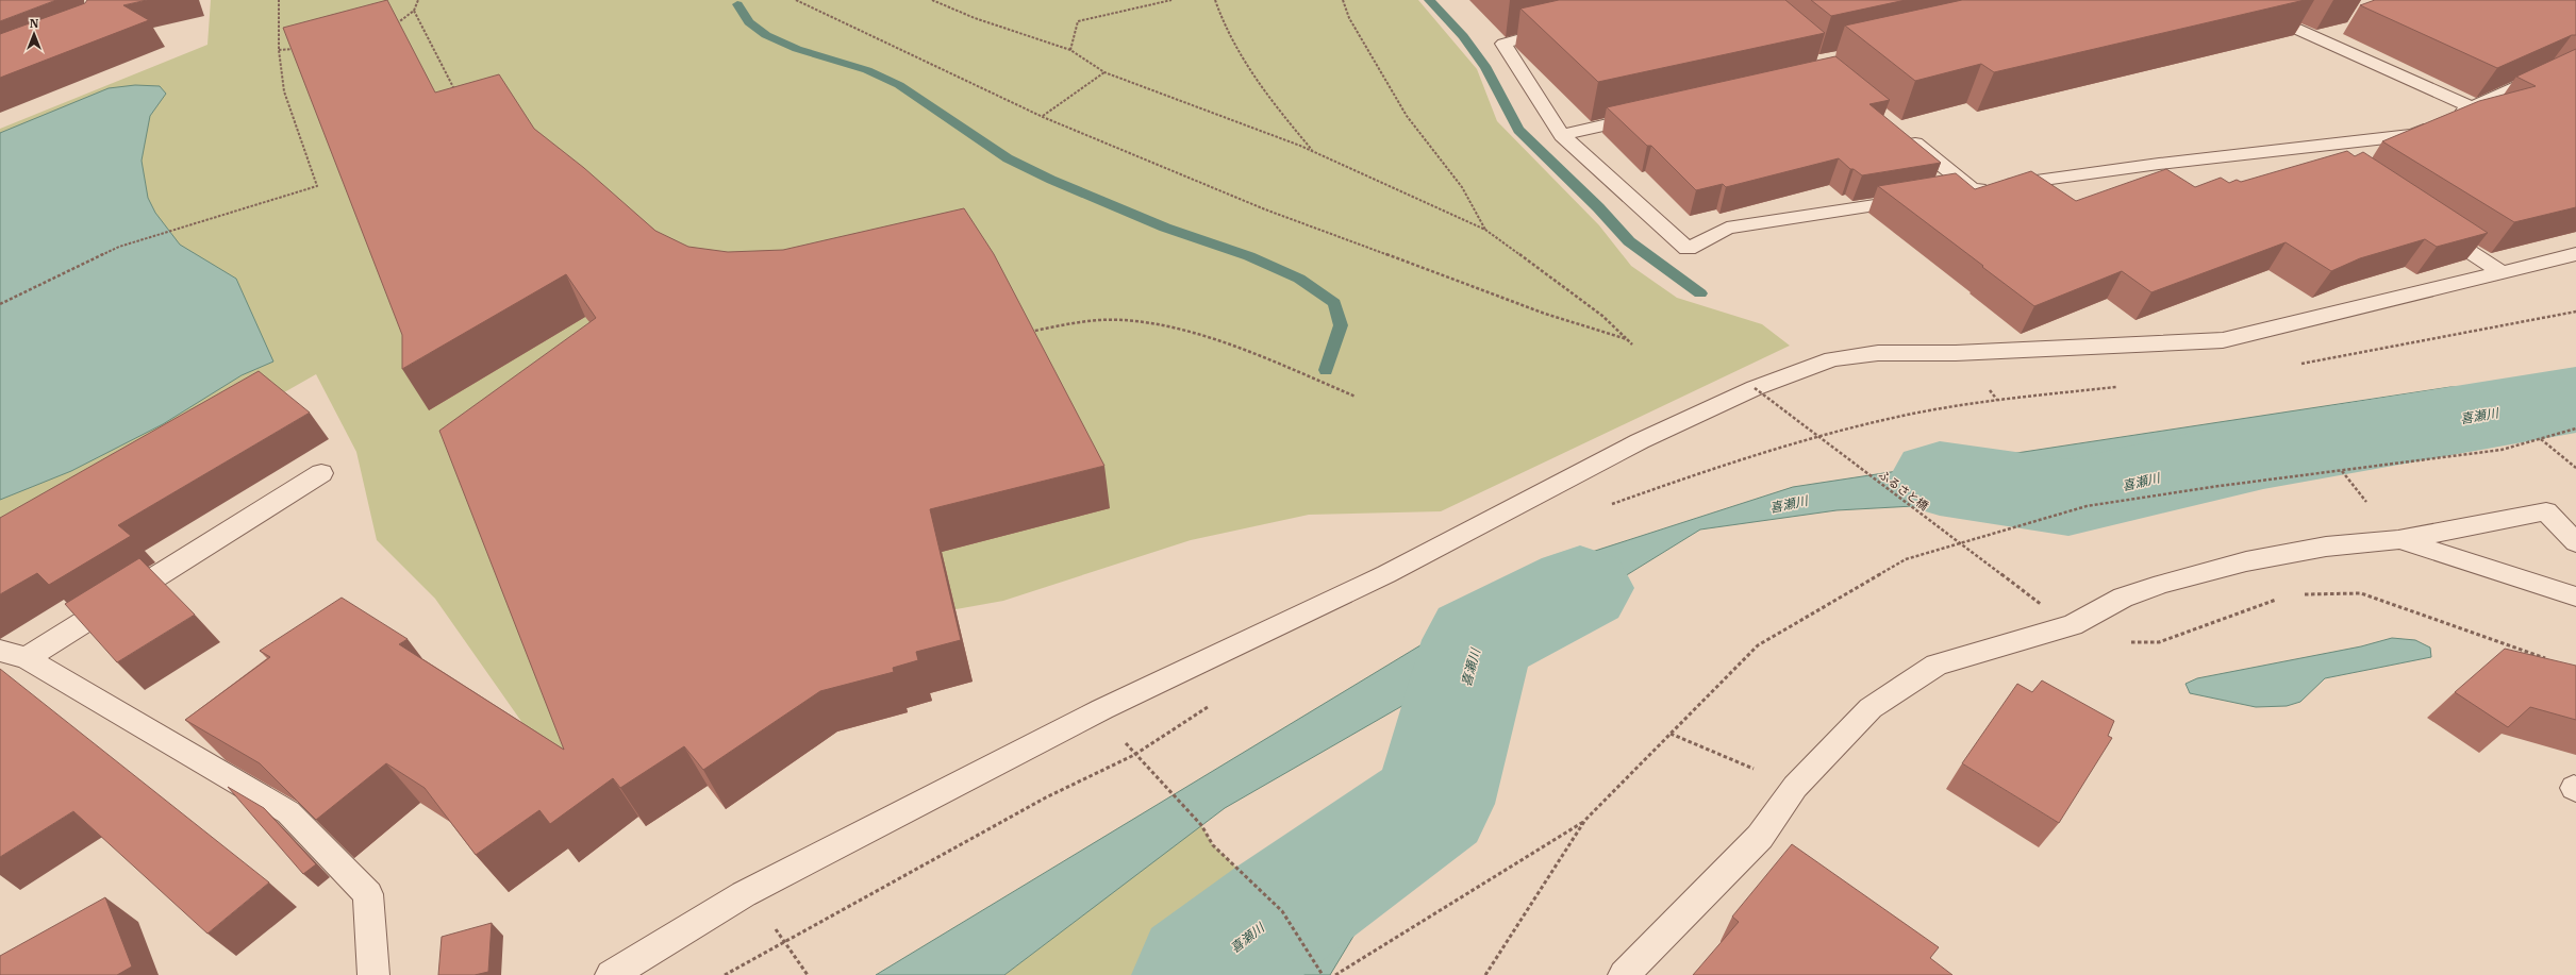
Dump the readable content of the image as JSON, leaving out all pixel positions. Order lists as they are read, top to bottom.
{
  "streets": {
    "path": ["ふるさと橋"]
  },
  "water": ["喜瀬川"],
  "north": "top"
}
